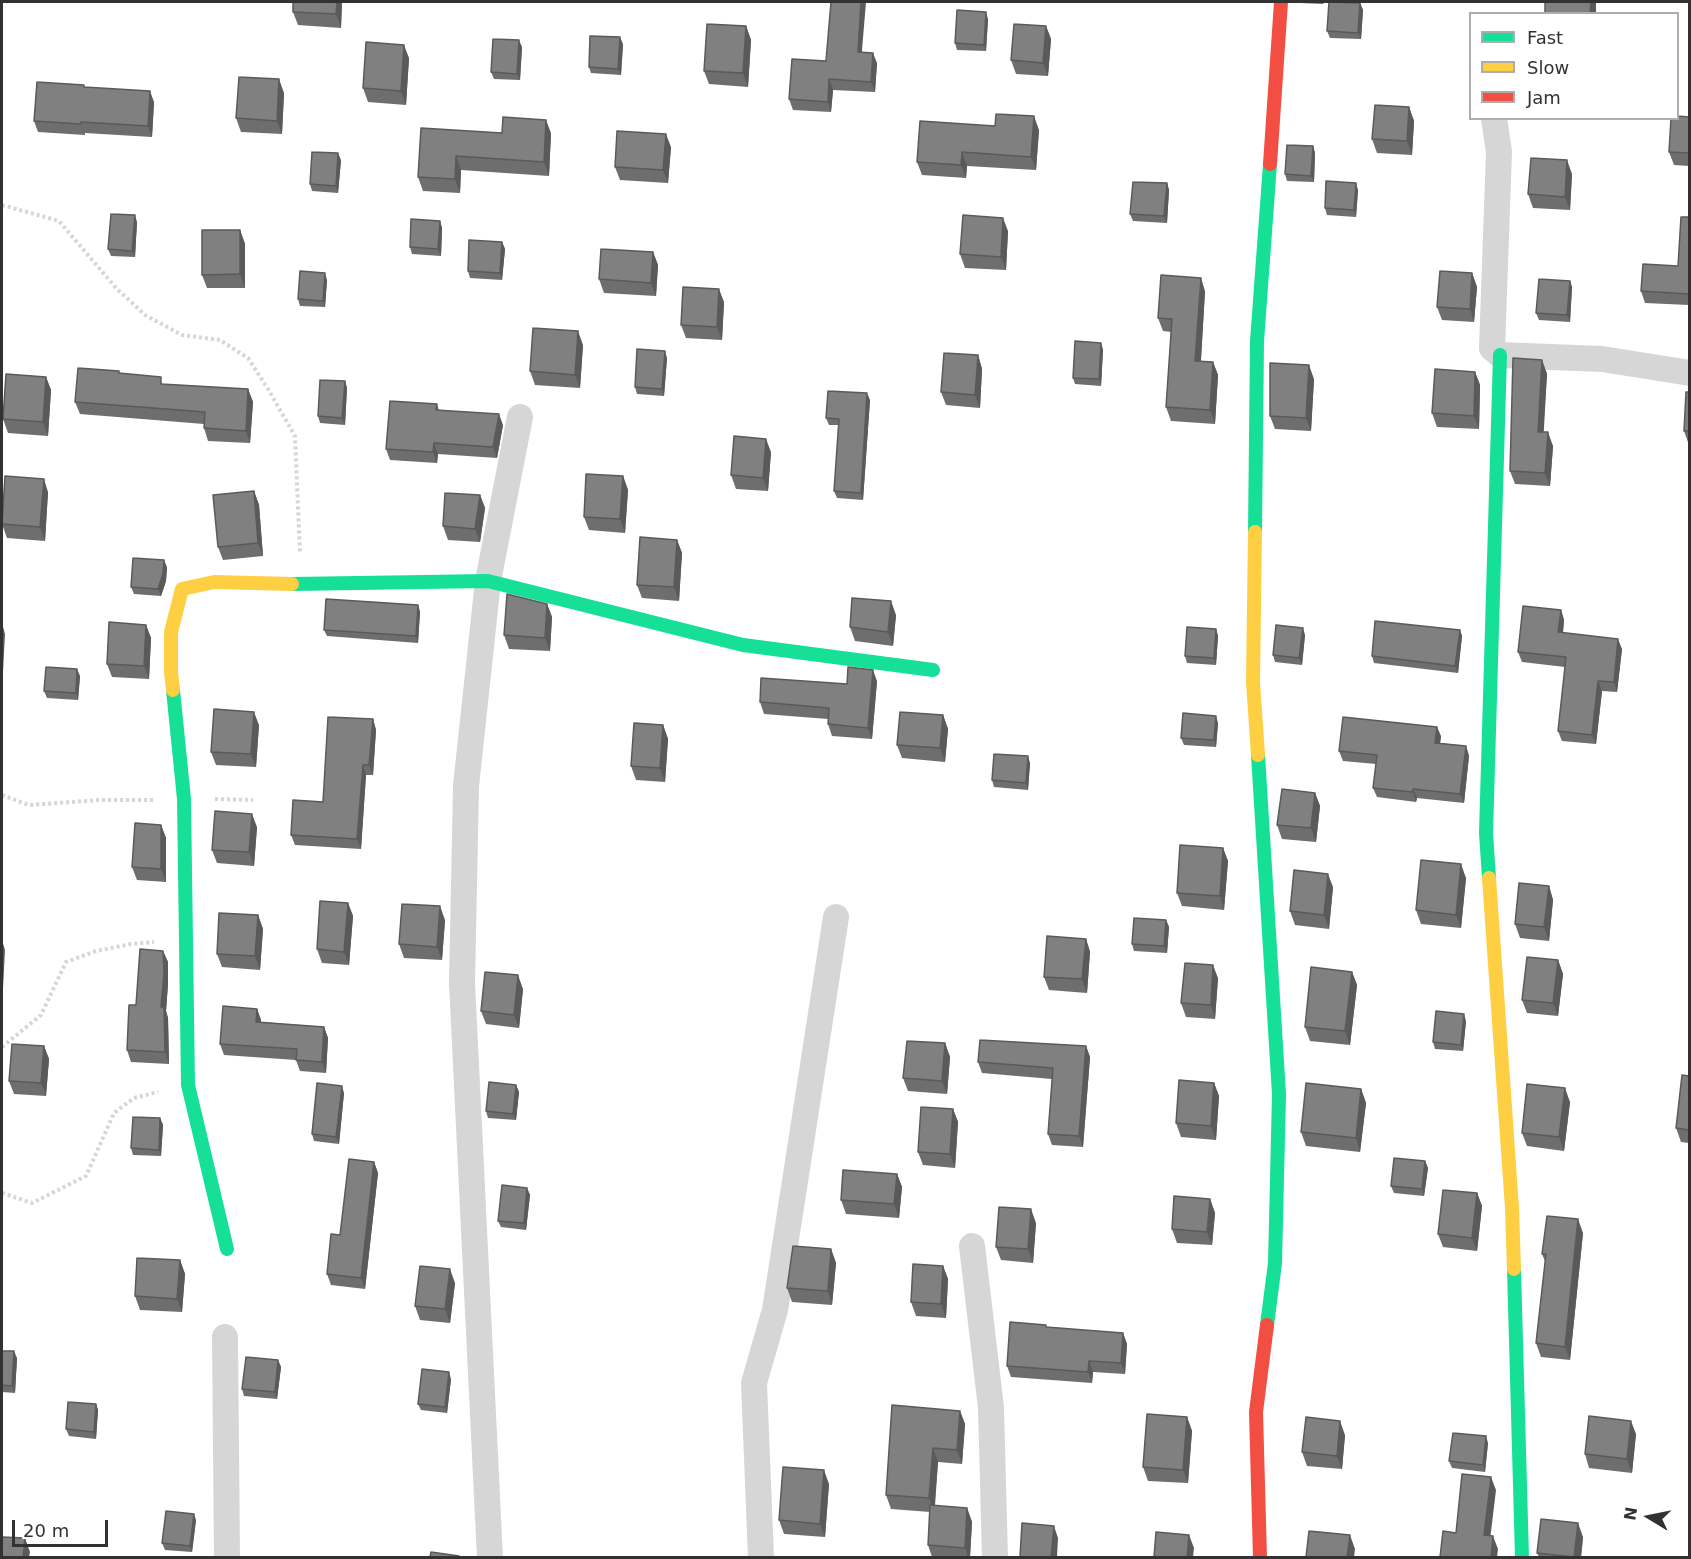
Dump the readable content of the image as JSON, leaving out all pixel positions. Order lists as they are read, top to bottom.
{
  "legend": ["Fast", "Slow", "Jam"],
  "scale_bar": "20 m",
  "north": "left"
}
